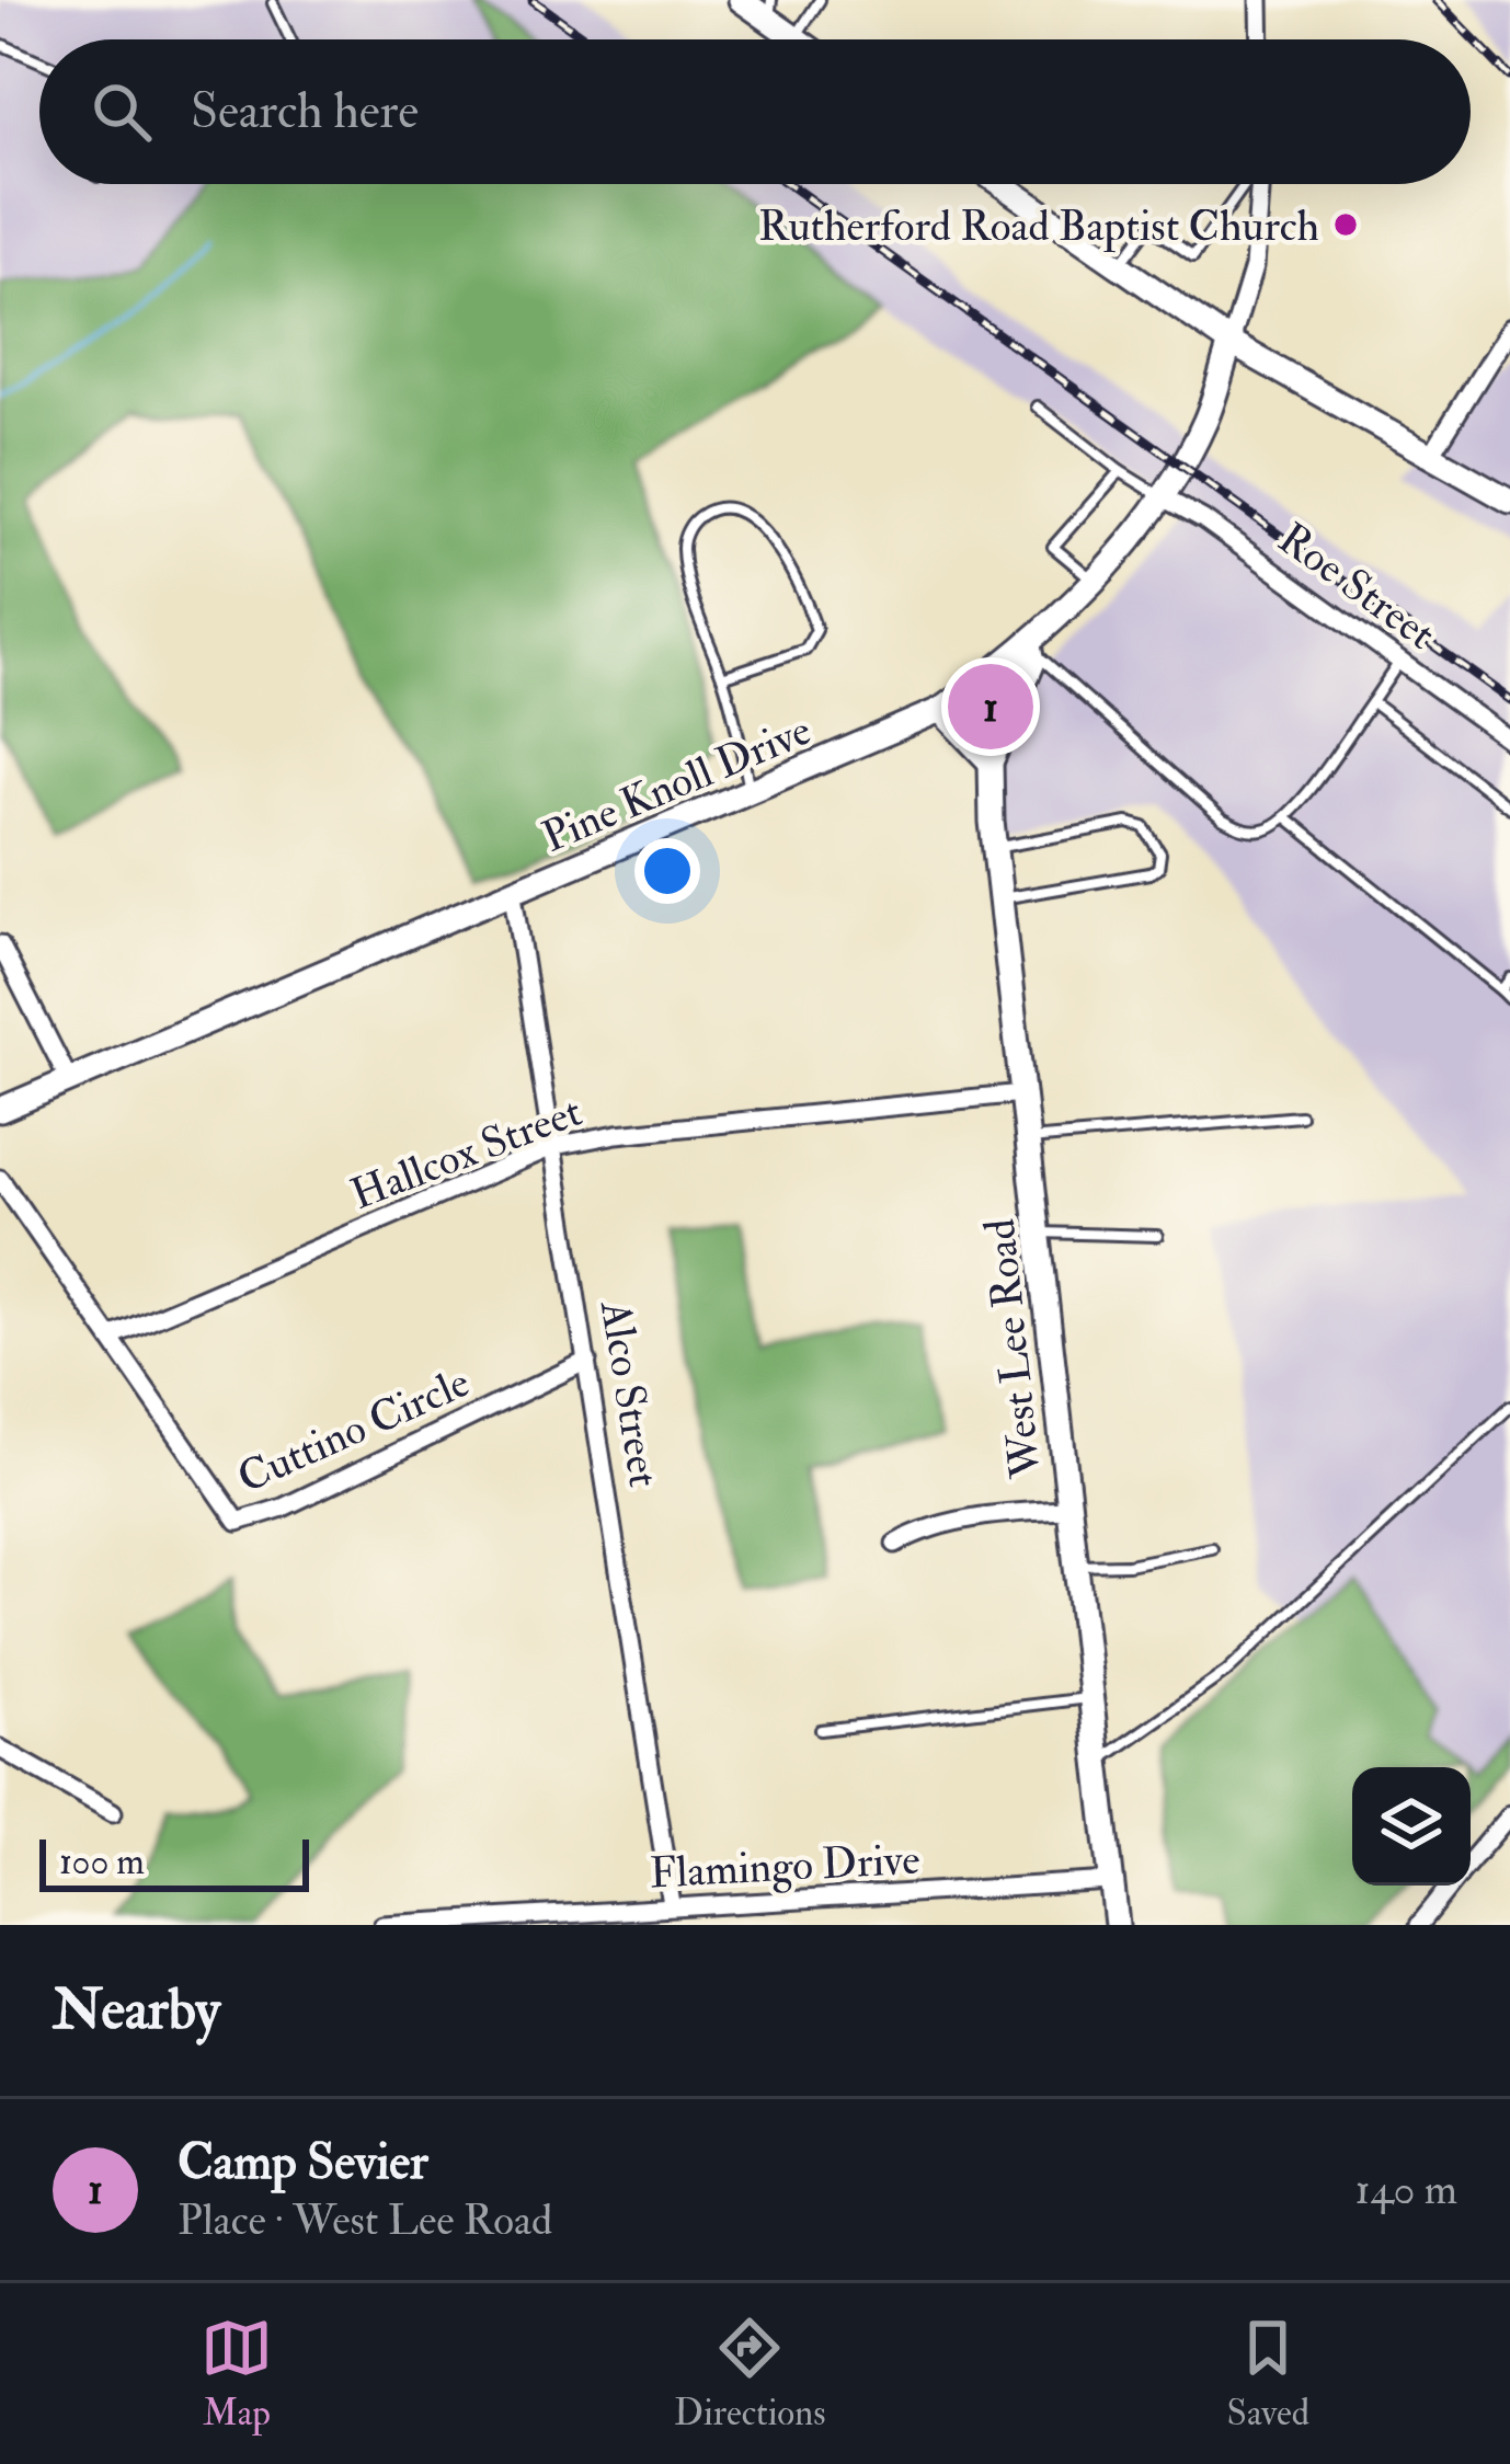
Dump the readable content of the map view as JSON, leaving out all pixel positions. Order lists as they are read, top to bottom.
{
  "streets": {
    "street": [
      "Roe Street",
      "Pine Knoll Drive",
      "Hallcox Street",
      "West Lee Road",
      "Alco Street",
      "Cuttino Circle",
      "Flamingo Drive"
    ]
  },
  "crossings": [
    ["Roe Street", "Pine Knoll Drive"],
    ["Pine Knoll Drive", "West Lee Road"],
    ["Pine Knoll Drive", "Alco Street"],
    ["Hallcox Street", "West Lee Road"],
    ["Hallcox Street", "Alco Street"],
    ["Hallcox Street", "Cuttino Circle"],
    ["West Lee Road", "Flamingo Drive"],
    ["Alco Street", "Cuttino Circle"],
    ["Alco Street", "Flamingo Drive"]
  ],
  "places": ["Rutherford Road Baptist Church"],
  "scale_bar": "100 m",
  "page": {
    "search": "Search here",
    "pins": "1",
    "scale": "100 m",
    "heading": "Nearby",
    "list": [
      {
        "mark": "1",
        "name": "Camp Sevier",
        "note": "Place · West Lee Road",
        "value": "140 m"
      }
    ],
    "nav": ["Map", "Directions", "Saved"]
  }
}
